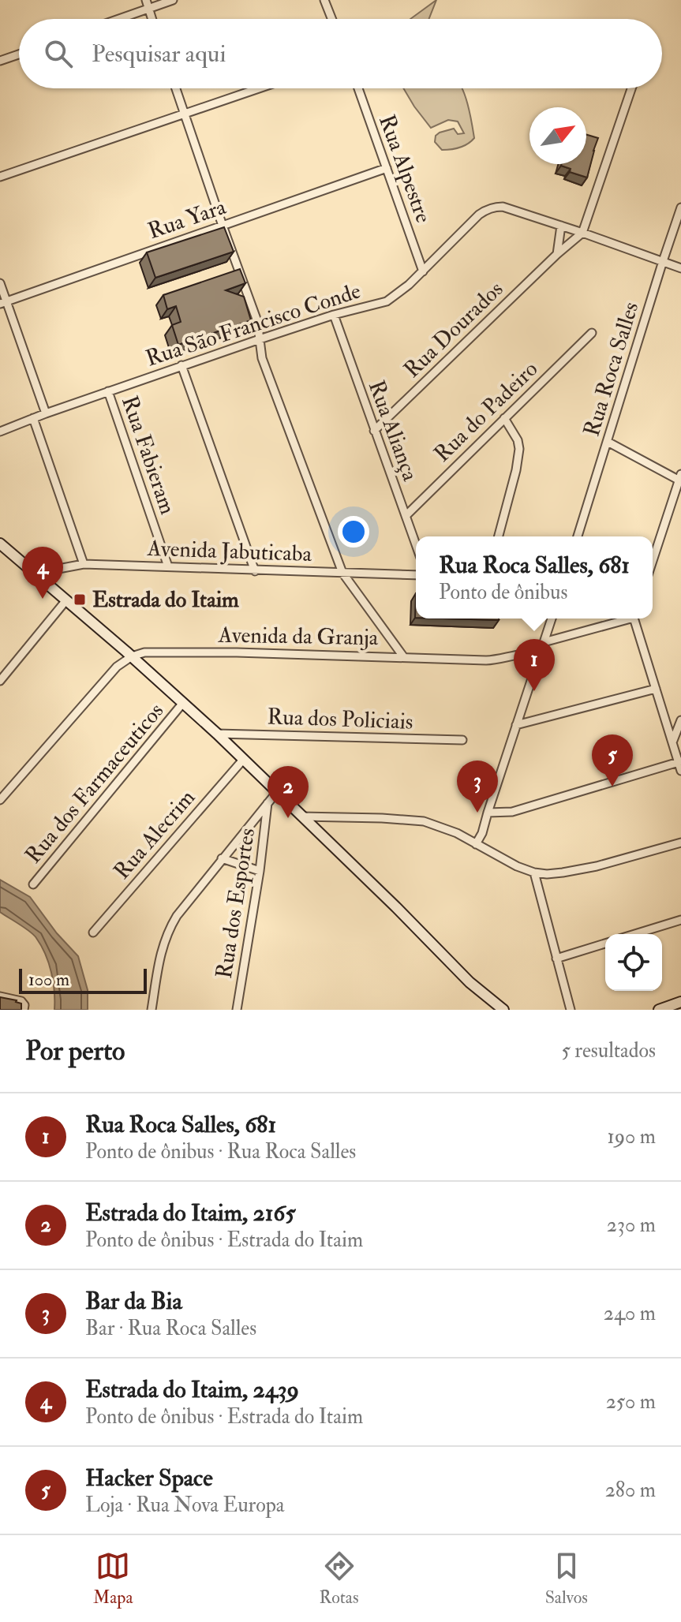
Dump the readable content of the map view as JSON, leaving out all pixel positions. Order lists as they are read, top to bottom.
{
  "streets": {
    "street": [
      "Rua Alpestre",
      "Rua Yara",
      "Rua São Francisco Conde",
      "Rua Dourados",
      "Rua Roca Salles",
      "Rua do Padeiro",
      "Rua Aliança",
      "Rua Fabieram",
      "Avenida Jabuticaba",
      "Avenida da Granja",
      "Rua dos Policiais",
      "Rua dos Farmaceuticos",
      "Rua Alecrim",
      "Rua dos Esportes"
    ]
  },
  "crossings": [
    ["Rua Alpestre", "Rua Yara"],
    ["Rua Alpestre", "Rua São Francisco Conde"],
    ["Rua São Francisco Conde", "Rua Aliança"],
    ["Rua São Francisco Conde", "Rua Fabieram"],
    ["Rua Dourados", "Rua Aliança"],
    ["Rua do Padeiro", "Rua Aliança"],
    ["Rua Fabieram", "Avenida Jabuticaba"]
  ],
  "places": {
    "transit": ["Estrada do Itaim"]
  },
  "scale_bar": "100 m",
  "north": "top right",
  "page": {
    "search": "Pesquisar aqui",
    "popup": ["Rua Roca Salles, 681", "Ponto de ônibus"],
    "pins": [
      "4",
      "1",
      "5",
      "3",
      "2"
    ],
    "scale": "100 m",
    "heading": ["Por perto", "5 resultados"],
    "list": [
      {
        "mark": "1",
        "name": "Rua Roca Salles, 681",
        "note": "Ponto de ônibus · Rua Roca Salles",
        "value": "190 m"
      },
      {
        "mark": "2",
        "name": "Estrada do Itaim, 2165",
        "note": "Ponto de ônibus · Estrada do Itaim",
        "value": "230 m"
      },
      {
        "mark": "3",
        "name": "Bar da Bia",
        "note": "Bar · Rua Roca Salles",
        "value": "240 m"
      },
      {
        "mark": "4",
        "name": "Estrada do Itaim, 2439",
        "note": "Ponto de ônibus · Estrada do Itaim",
        "value": "250 m"
      },
      {
        "mark": "5",
        "name": "Hacker Space",
        "note": "Loja · Rua Nova Europa",
        "value": "280 m"
      }
    ],
    "nav": ["Mapa", "Rotas", "Salvos"]
  }
}
